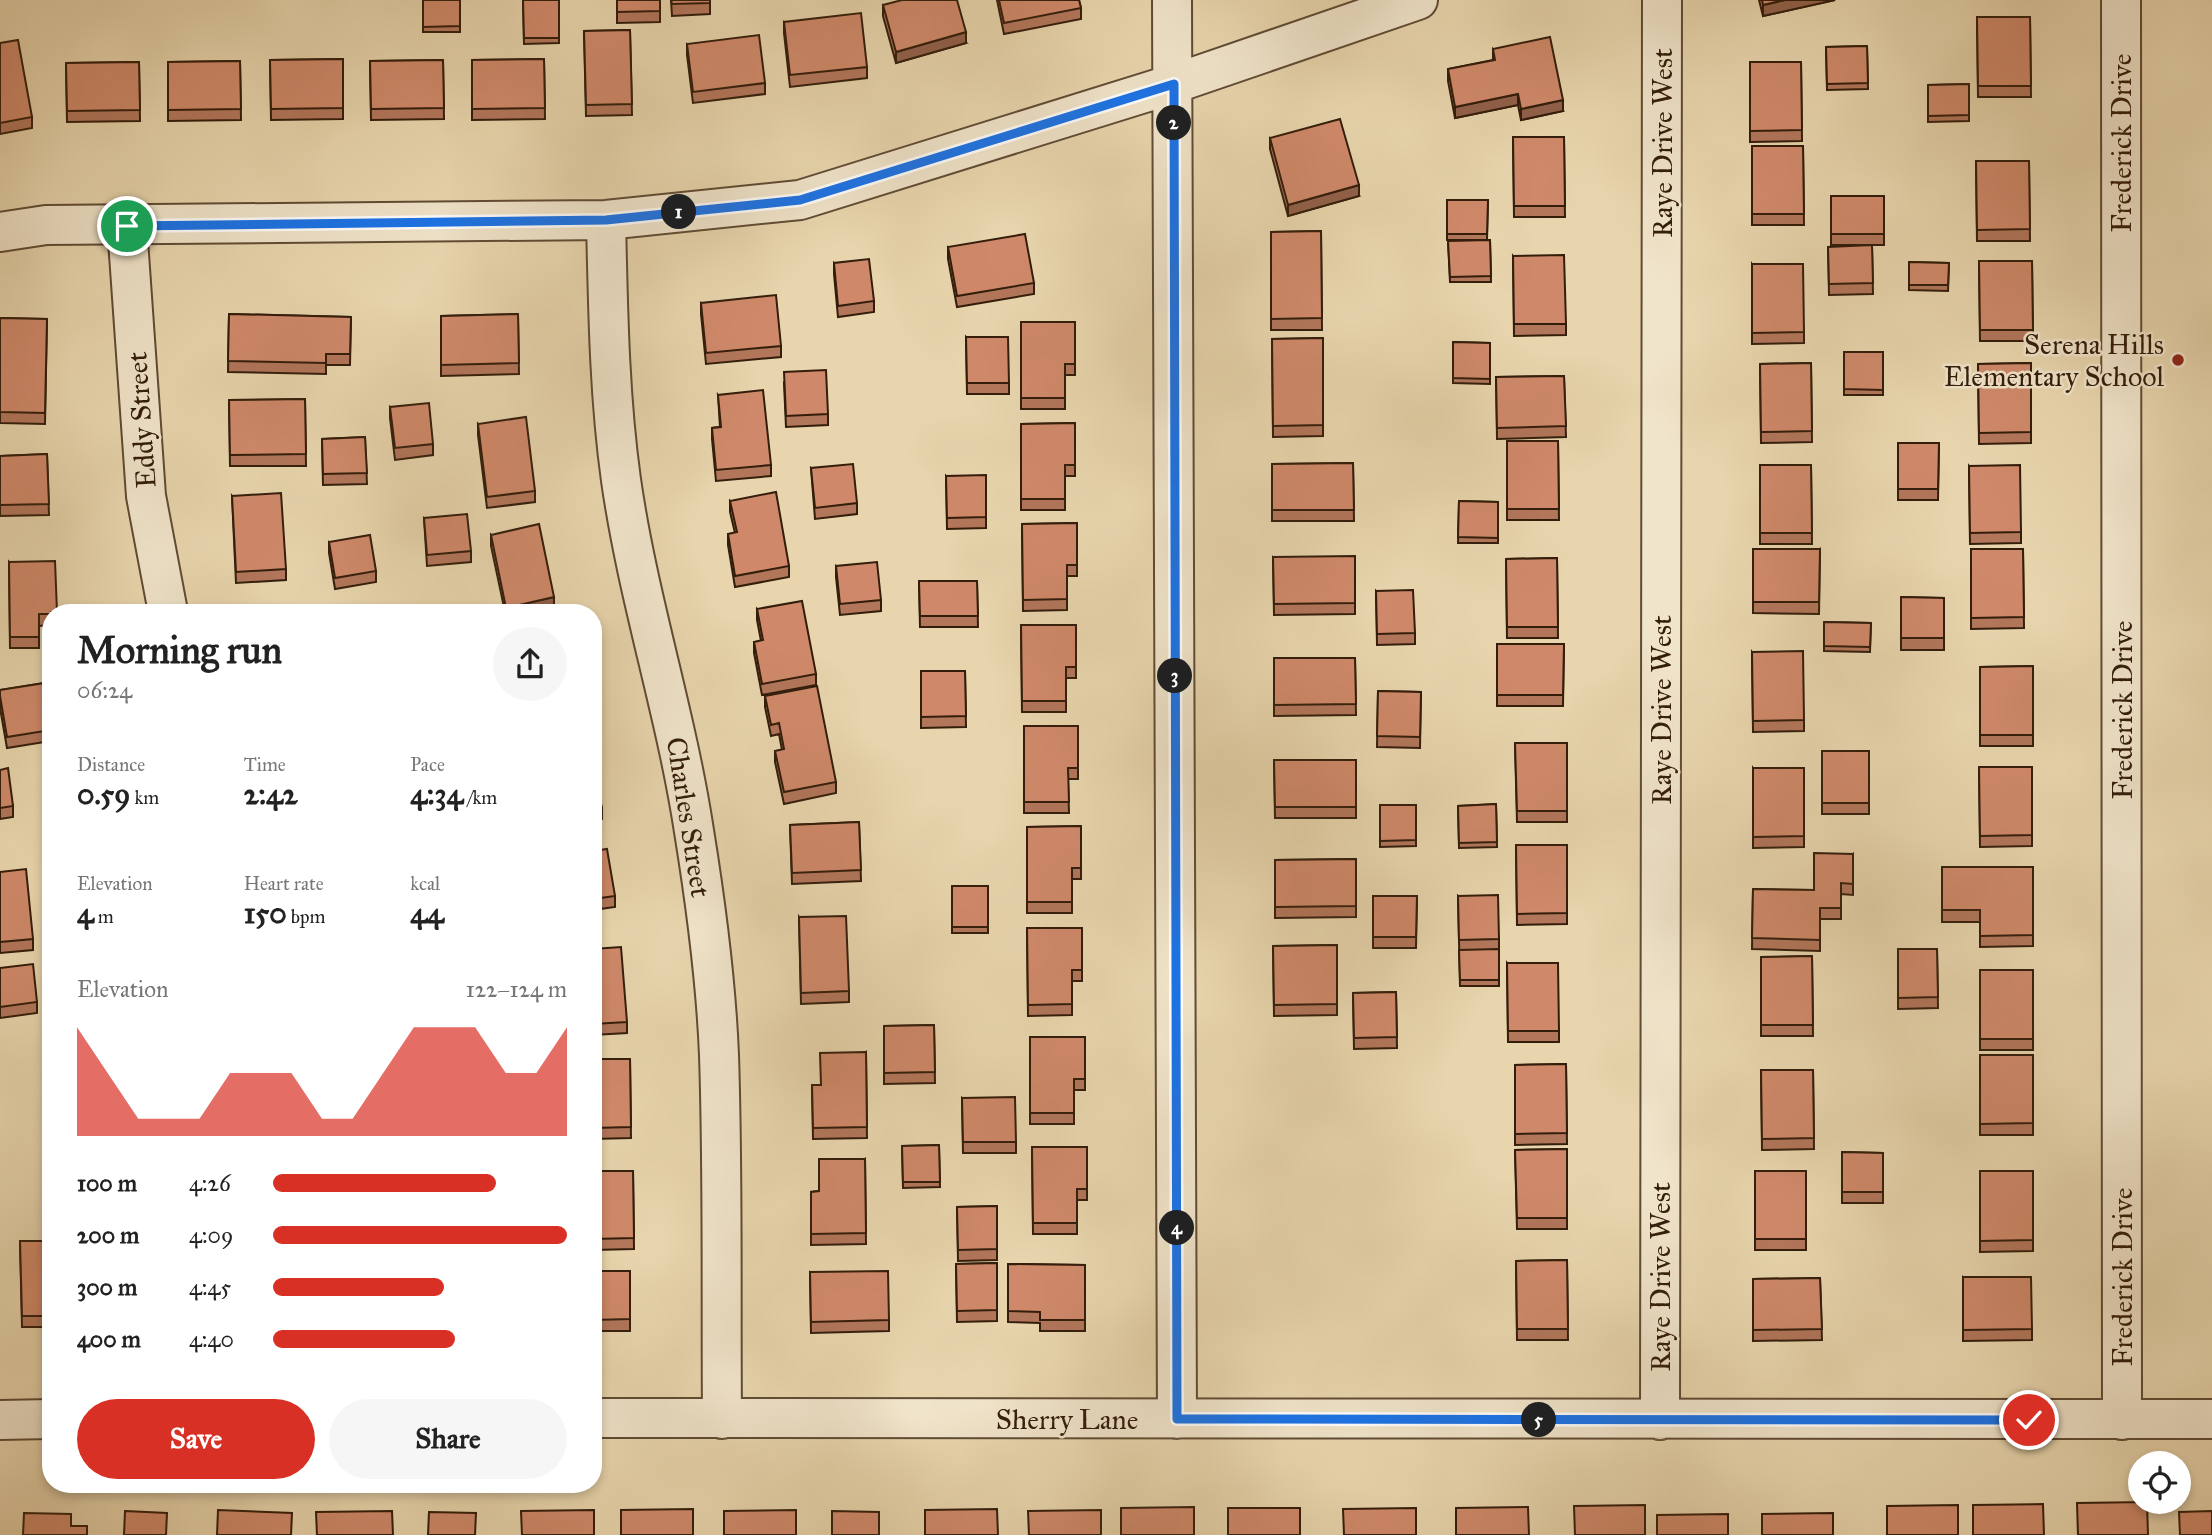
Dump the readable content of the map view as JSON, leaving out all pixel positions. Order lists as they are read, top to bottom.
{
  "streets": {
    "street": [
      "Raye Drive West",
      "Frederick Drive",
      "Eddy Street",
      "Charles Street",
      "Sherry Lane"
    ]
  },
  "crossings": [
    ["Raye Drive West", "Sherry Lane"],
    ["Frederick Drive", "Sherry Lane"],
    ["Charles Street", "Sherry Lane"]
  ],
  "places": ["Serena Hills Elementary School"],
  "page": {
    "pins": [
      "2",
      "1",
      "3",
      "4",
      "5"
    ],
    "heading": ["Morning run", "06:24"],
    "stats": [
      ["Distance", "0.59 km"],
      ["Time", "2:42"],
      ["Pace", "4:34 /km"],
      ["Elevation", "4 m"],
      ["Heart rate", "150 bpm"],
      ["kcal", "44"]
    ],
    "chart": ["Elevation", "122–124 m"],
    "list": [
      {
        "name": "100 m",
        "note": "4:26"
      },
      {
        "name": "200 m",
        "note": "4:09"
      },
      {
        "name": "300 m",
        "note": "4:45"
      },
      {
        "name": "400 m",
        "note": "4:40"
      }
    ],
    "buttons": ["Save", "Share"]
  }
}
